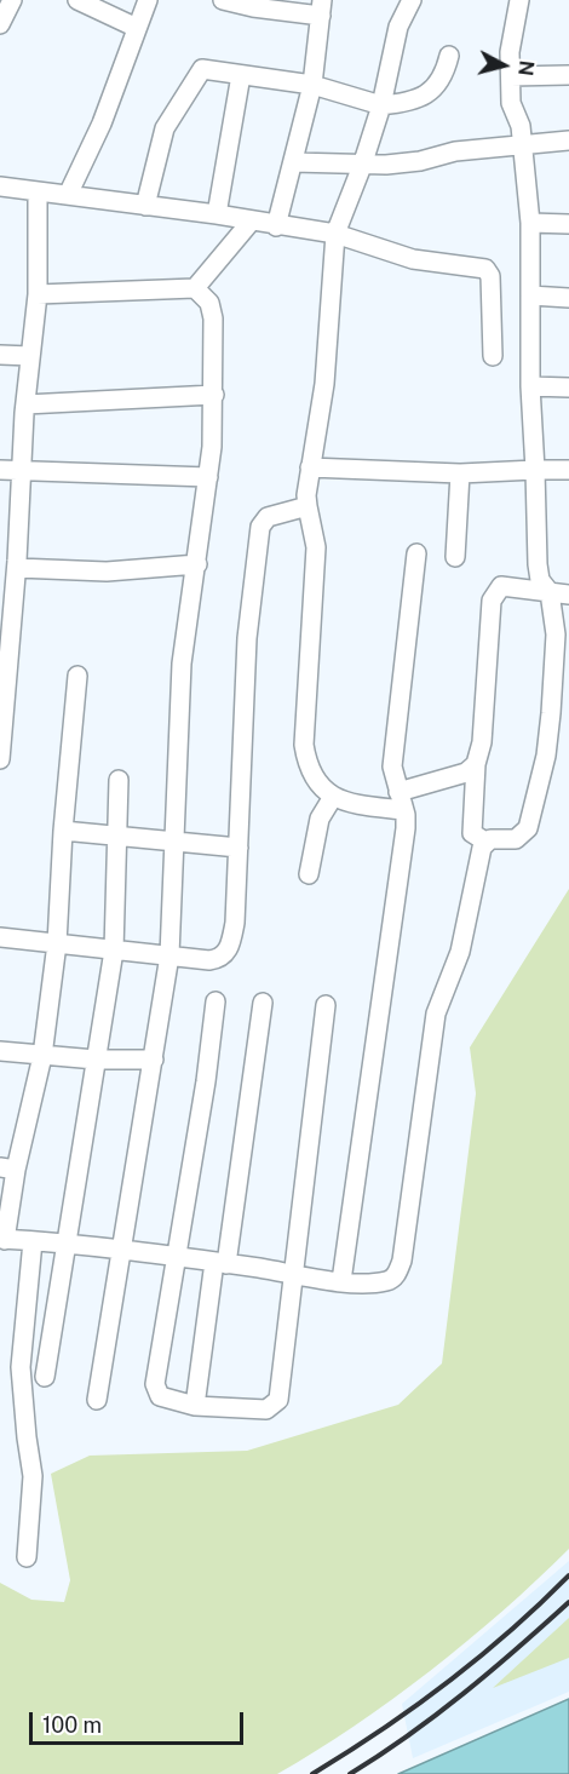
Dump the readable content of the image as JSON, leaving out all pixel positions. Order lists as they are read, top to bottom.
{
  "scale_bar": "100 m",
  "north": "right"
}
